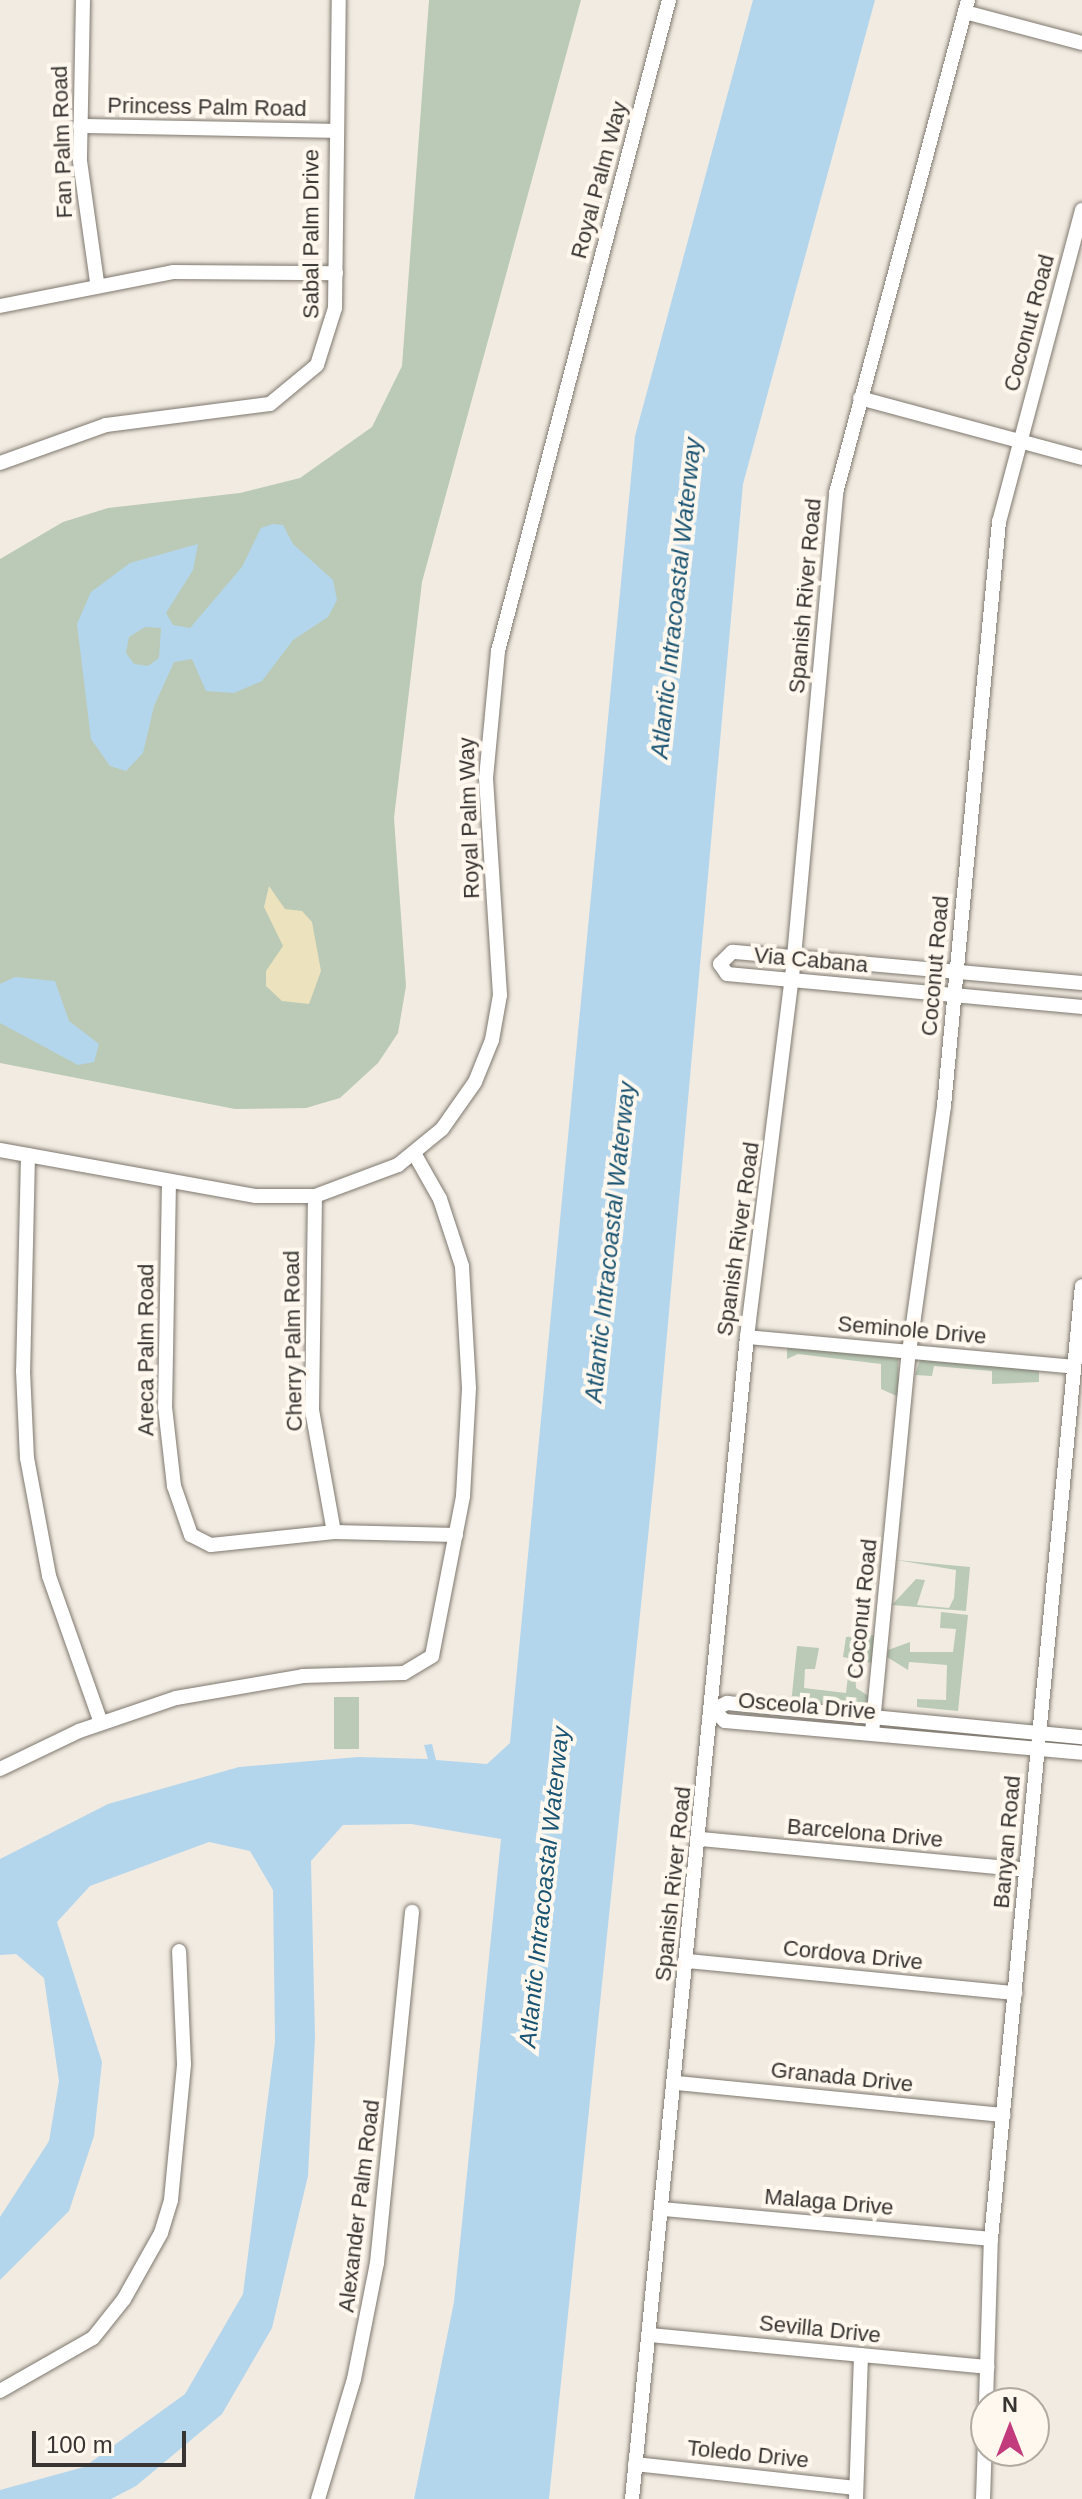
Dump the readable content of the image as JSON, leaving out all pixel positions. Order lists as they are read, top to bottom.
{
  "streets": {
    "street": [
      "Princess Palm Road",
      "Fan Palm Road",
      "Royal Palm Way",
      "Sabal Palm Drive",
      "Coconut Road",
      "Spanish River Road",
      "Via Cabana",
      "Seminole Drive",
      "Cherry Palm Road",
      "Areca Palm Road",
      "Osceola Drive",
      "Barcelona Drive",
      "Banyan Road",
      "Cordova Drive",
      "Granada Drive",
      "Malaga Drive",
      "Alexander Palm Road",
      "Sevilla Drive",
      "Toledo Drive"
    ]
  },
  "crossings": [
    ["Princess Palm Road", "Fan Palm Road"],
    ["Princess Palm Road", "Sabal Palm Drive"],
    ["Royal Palm Way", "Cherry Palm Road"],
    ["Royal Palm Way", "Areca Palm Road"],
    ["Coconut Road", "Via Cabana"],
    ["Coconut Road", "Seminole Drive"],
    ["Coconut Road", "Osceola Drive"],
    ["Spanish River Road", "Via Cabana"],
    ["Spanish River Road", "Seminole Drive"],
    ["Spanish River Road", "Osceola Drive"],
    ["Spanish River Road", "Barcelona Drive"],
    ["Spanish River Road", "Cordova Drive"],
    ["Spanish River Road", "Granada Drive"],
    ["Spanish River Road", "Malaga Drive"],
    ["Spanish River Road", "Sevilla Drive"],
    ["Spanish River Road", "Toledo Drive"],
    ["Seminole Drive", "Banyan Road"],
    ["Cherry Palm Road", "Areca Palm Road"],
    ["Osceola Drive", "Banyan Road"],
    ["Barcelona Drive", "Banyan Road"],
    ["Banyan Road", "Cordova Drive"],
    ["Banyan Road", "Granada Drive"],
    ["Banyan Road", "Malaga Drive"],
    ["Banyan Road", "Sevilla Drive"]
  ],
  "water": ["Atlantic Intracoastal Waterway"],
  "scale_bar": "100 m",
  "north": "top"
}
